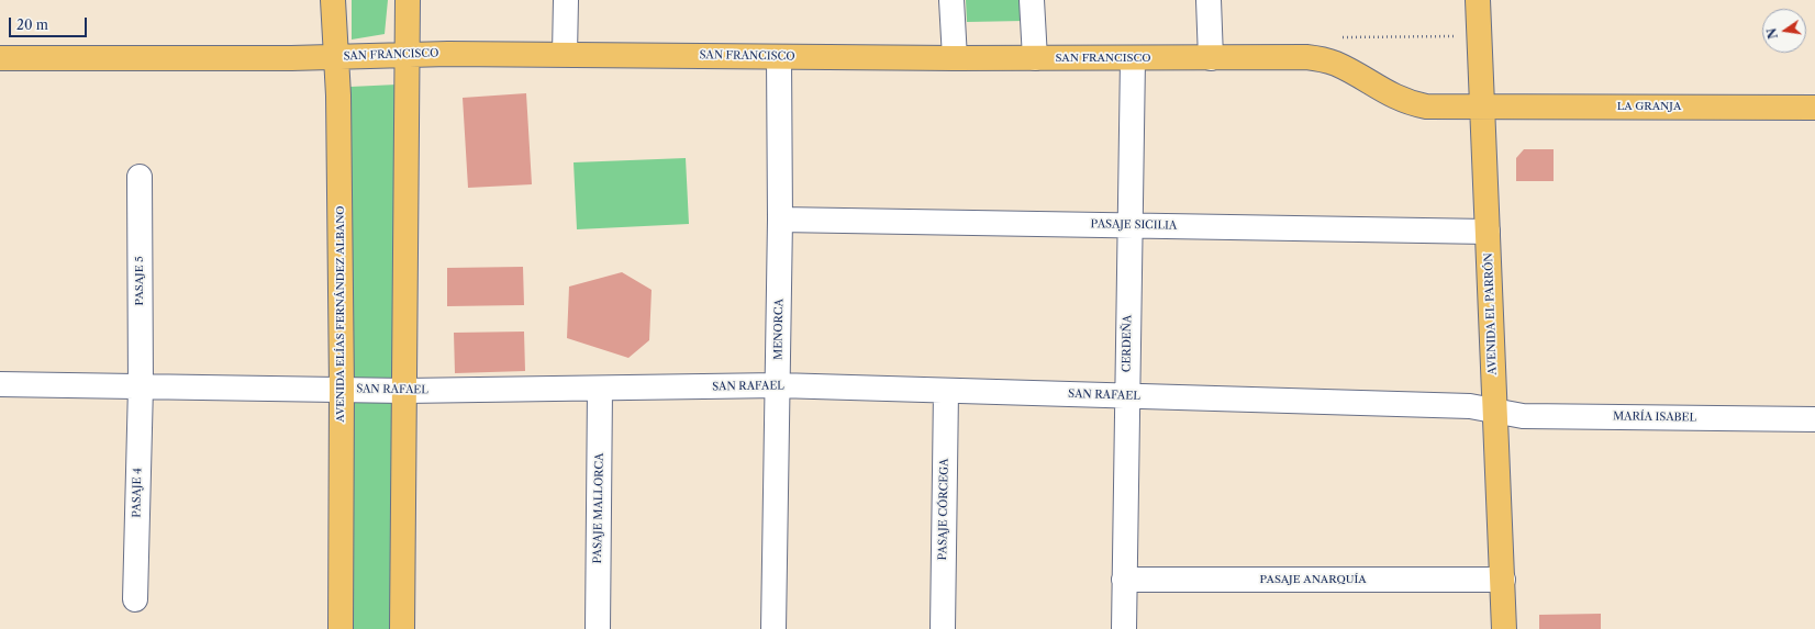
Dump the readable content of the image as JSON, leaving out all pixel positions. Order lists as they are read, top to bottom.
{
  "streets": {
    "main road": [
      "SAN FRANCISCO",
      "LA GRANJA",
      "AVENIDA ELÍAS FERNÁNDEZ ALBANO",
      "AVENIDA EL PARRÓN"
    ],
    "street": [
      "PASAJE SICILIA",
      "PASAJE 5",
      "MENORCA",
      "CERDEÑA",
      "SAN RAFAEL",
      "MARÍA ISABEL",
      "PASAJE 4",
      "PASAJE MALLORCA",
      "PASAJE CÓRCEGA",
      "PASAJE ANARQUÍA"
    ]
  },
  "crossings": [
    ["SAN FRANCISCO", "LA GRANJA"],
    ["SAN FRANCISCO", "AVENIDA ELÍAS FERNÁNDEZ ALBANO"],
    ["SAN FRANCISCO", "AVENIDA EL PARRÓN"],
    ["SAN FRANCISCO", "MENORCA"],
    ["SAN FRANCISCO", "CERDEÑA"],
    ["LA GRANJA", "AVENIDA EL PARRÓN"],
    ["PASAJE SICILIA", "AVENIDA EL PARRÓN"],
    ["PASAJE SICILIA", "MENORCA"],
    ["PASAJE SICILIA", "CERDEÑA"],
    ["PASAJE 5", "SAN RAFAEL"],
    ["PASAJE 5", "PASAJE 4"],
    ["AVENIDA ELÍAS FERNÁNDEZ ALBANO", "SAN RAFAEL"],
    ["AVENIDA EL PARRÓN", "SAN RAFAEL"],
    ["AVENIDA EL PARRÓN", "MARÍA ISABEL"],
    ["AVENIDA EL PARRÓN", "PASAJE ANARQUÍA"],
    ["MENORCA", "SAN RAFAEL"],
    ["CERDEÑA", "SAN RAFAEL"],
    ["CERDEÑA", "PASAJE ANARQUÍA"],
    ["SAN RAFAEL", "MARÍA ISABEL"],
    ["SAN RAFAEL", "PASAJE 4"],
    ["SAN RAFAEL", "PASAJE MALLORCA"],
    ["SAN RAFAEL", "PASAJE CÓRCEGA"]
  ],
  "scale_bar": "20 m",
  "north": "left"
}
